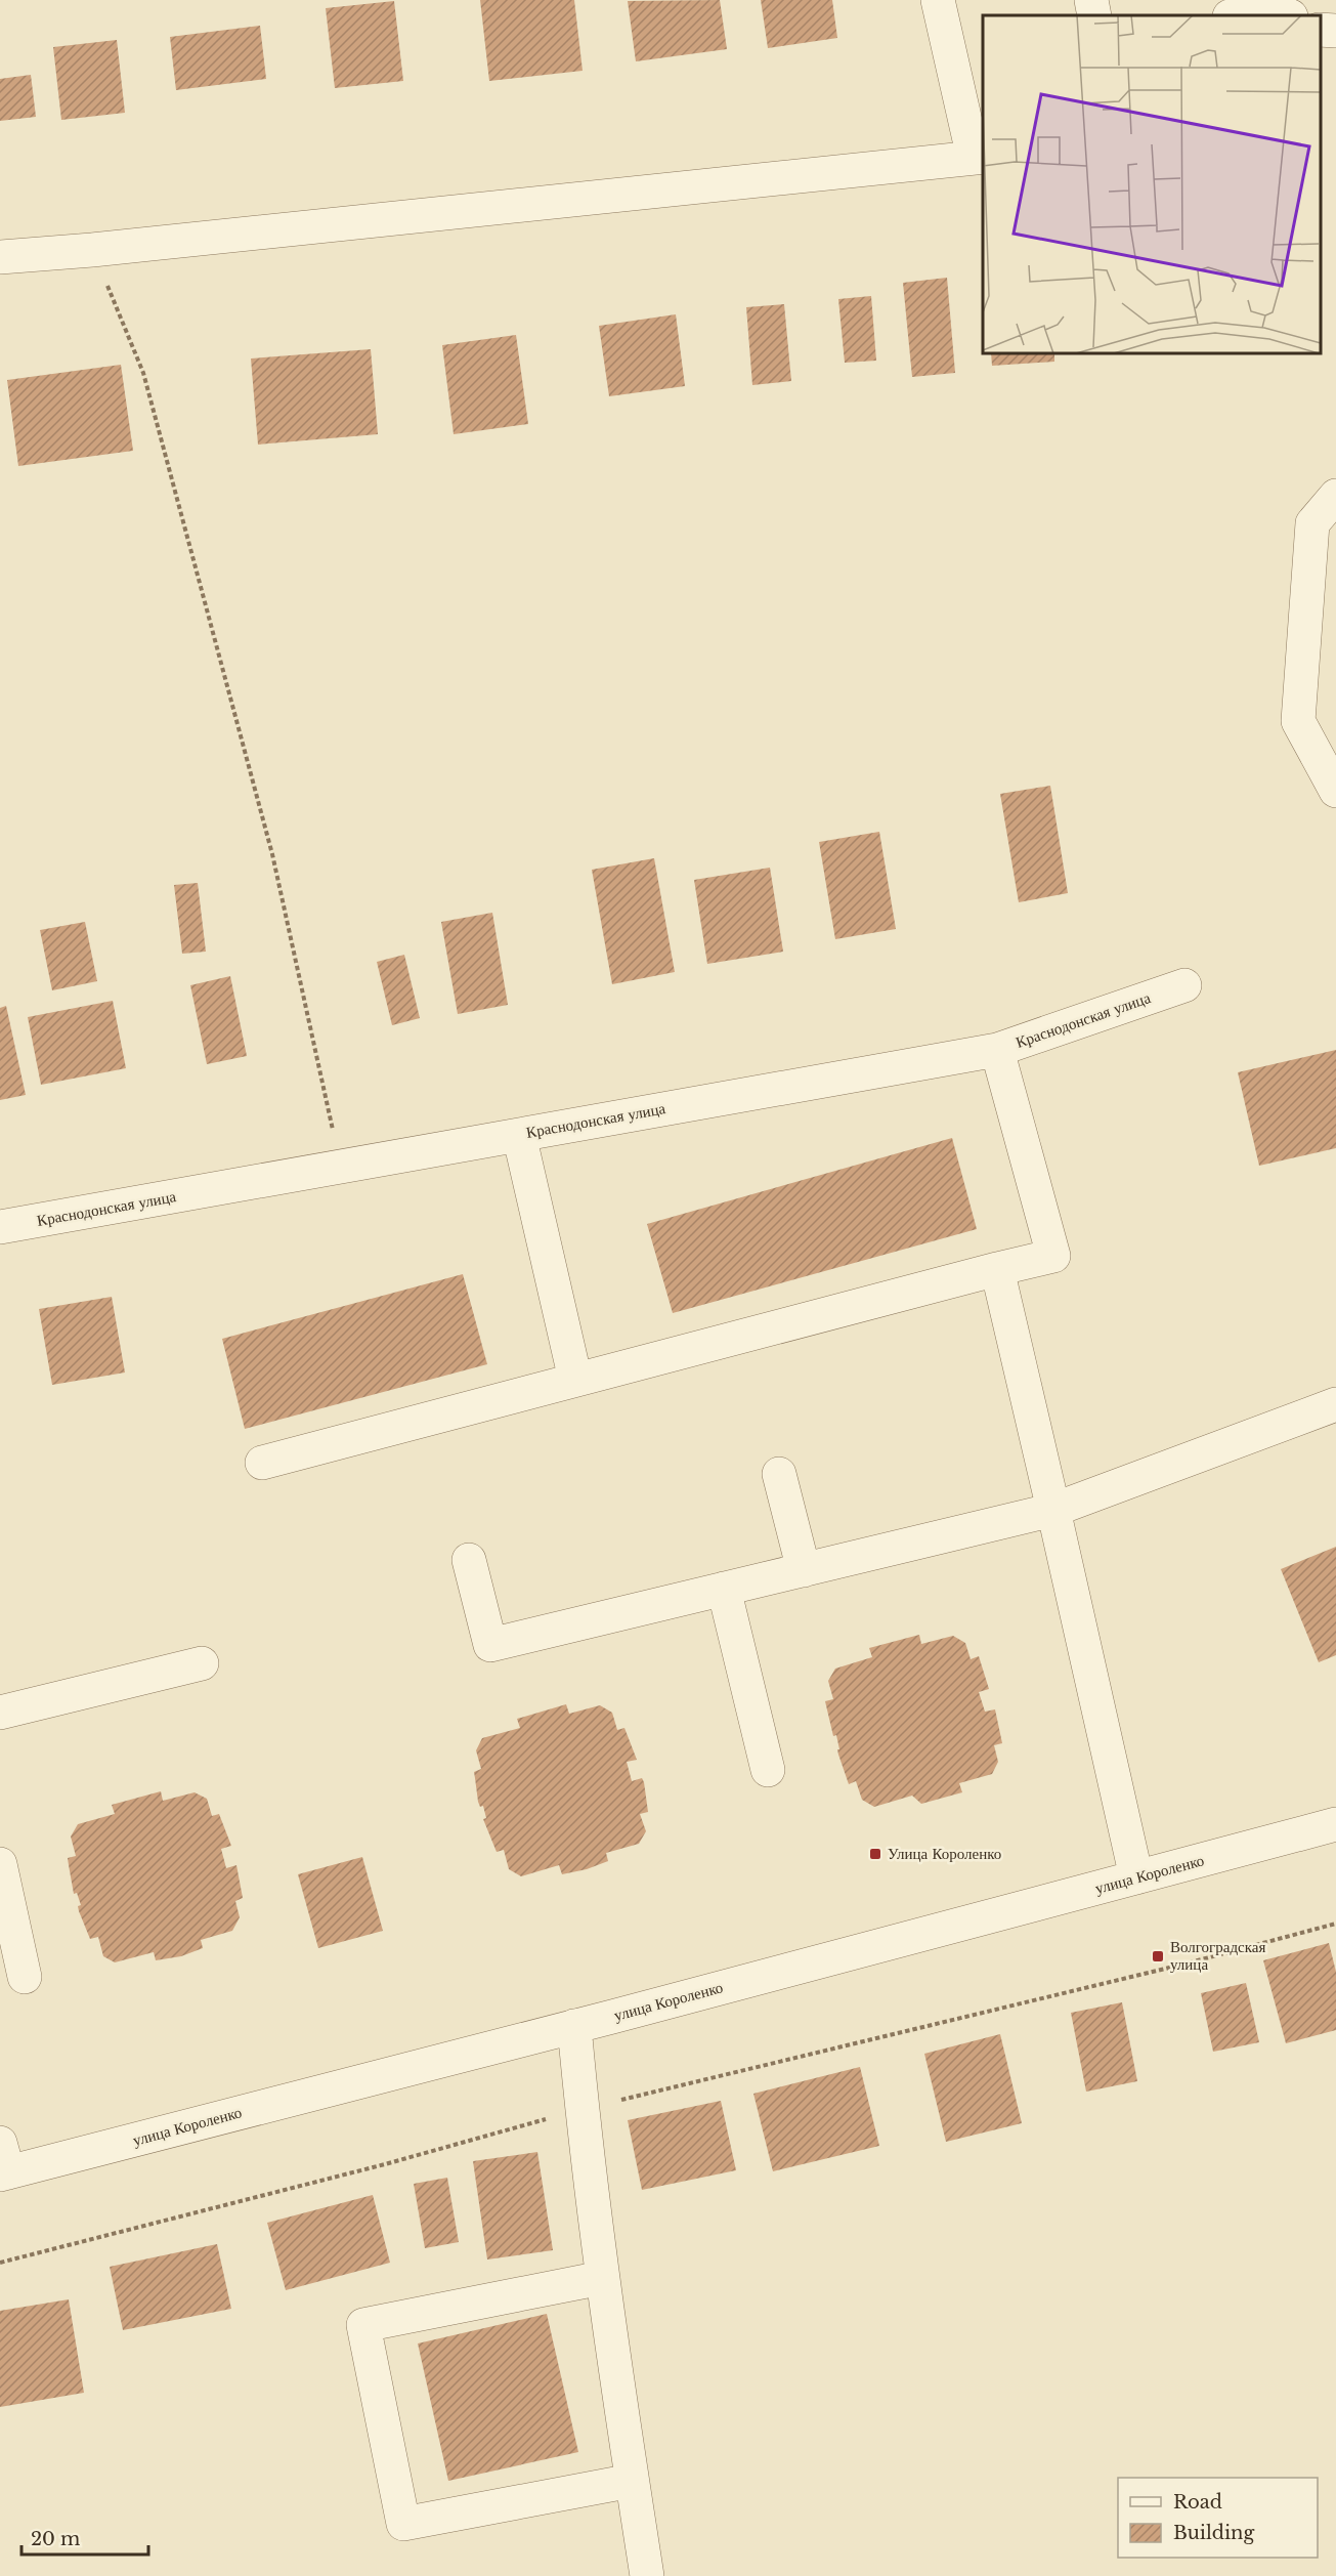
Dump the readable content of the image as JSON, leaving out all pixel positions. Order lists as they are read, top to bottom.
{
  "streets": {
    "street": ["Краснодонская улица", "улица Короленко"]
  },
  "places": {
    "transit": ["Улица Короленко", "Волгоградская улица"]
  },
  "legend": ["Road", "Building"],
  "scale_bar": "20 m"
}
